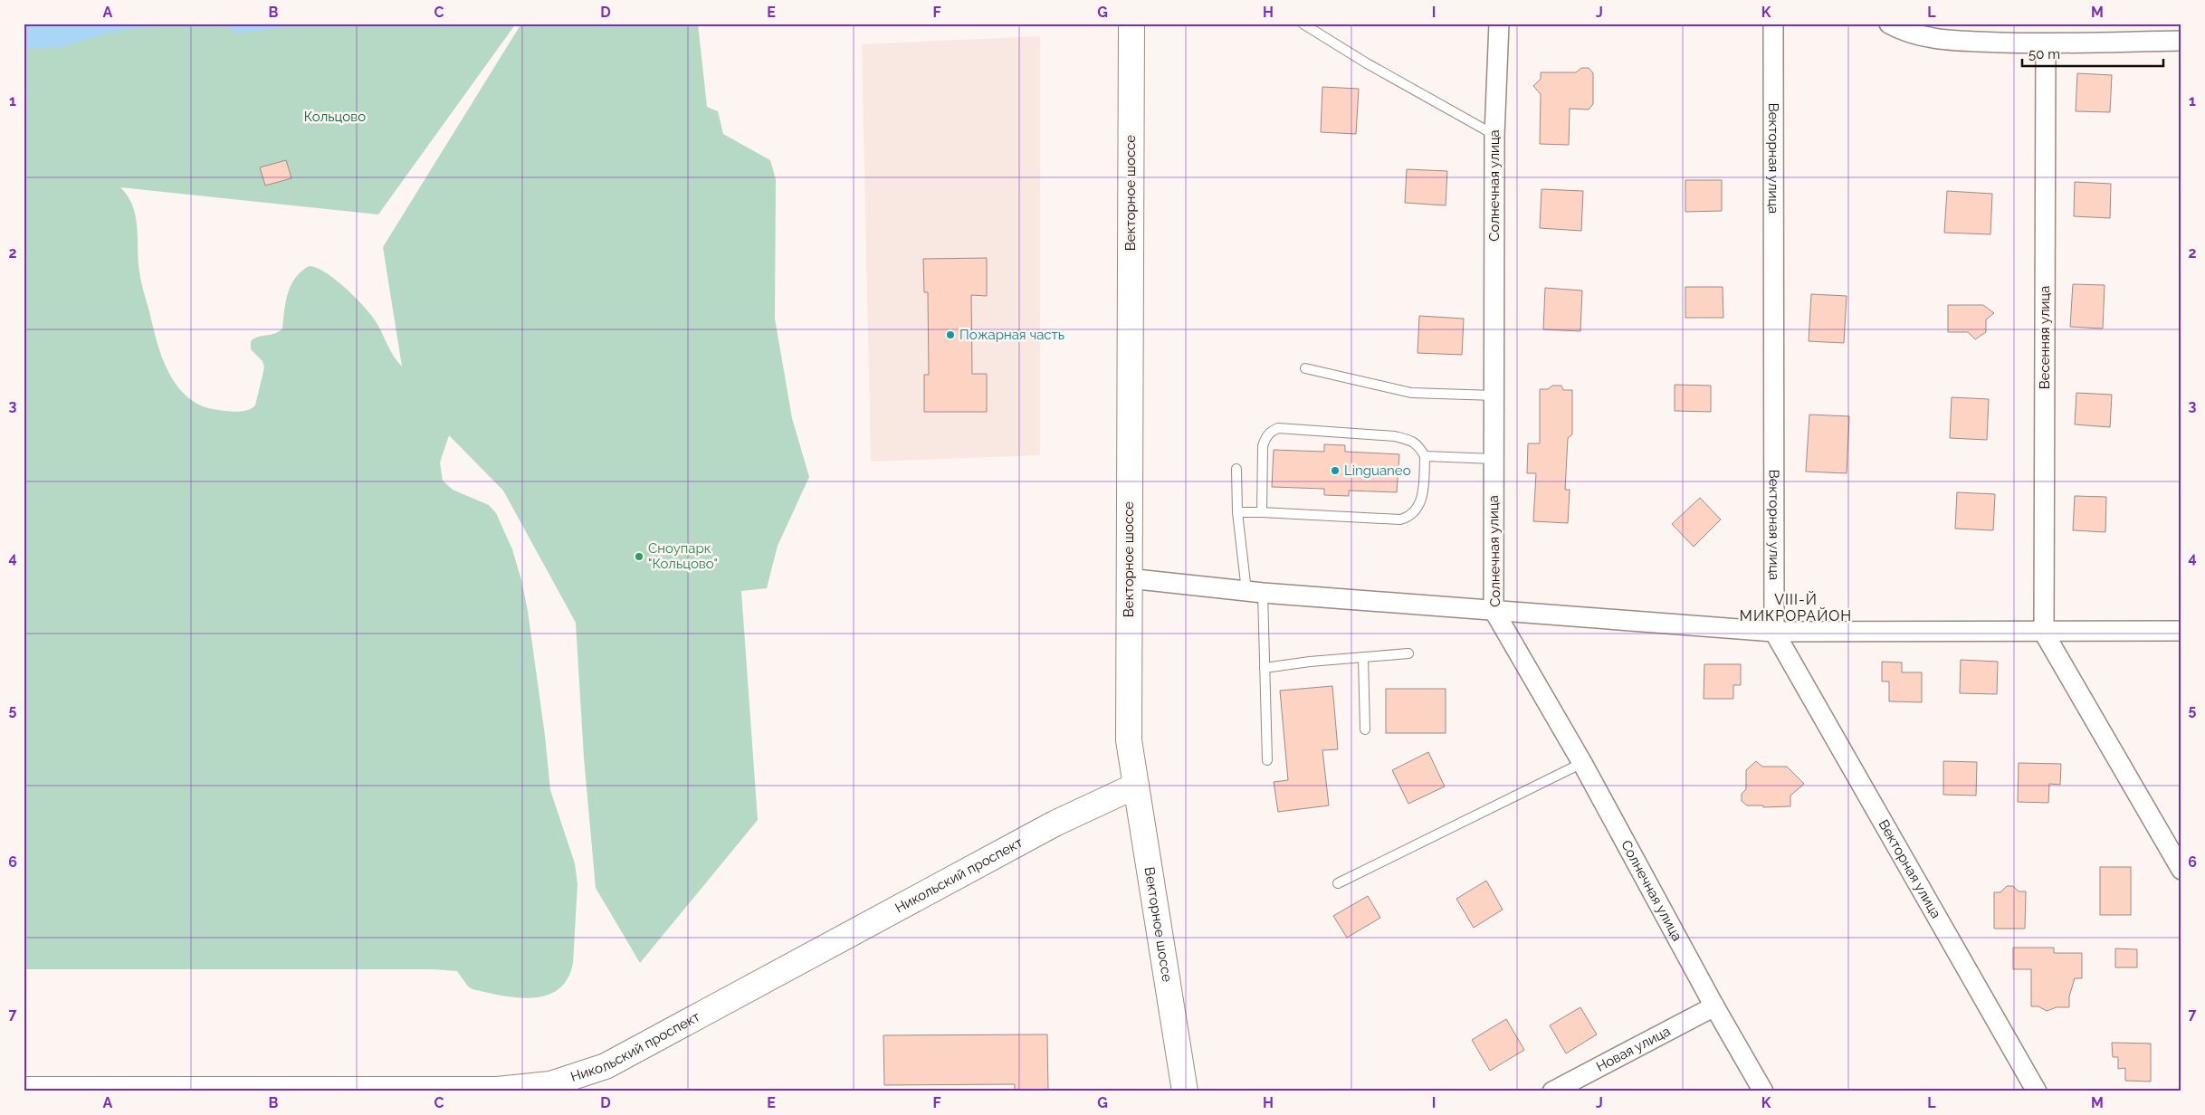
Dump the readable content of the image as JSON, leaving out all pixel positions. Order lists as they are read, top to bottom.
{
  "streets": {
    "main road": ["Векторное шоссе", "Никольский проспект"],
    "street": [
      "Векторная улица",
      "Солнечная улица",
      "Весенняя улица",
      "Новая улица"
    ]
  },
  "crossings": [
    ["Солнечная улица", "Новая улица"],
    ["Векторное шоссе", "Никольский проспект"]
  ],
  "districts": ["VIII-Й МИКРОРАЙОН"],
  "parks": ["Кольцово"],
  "places": ["Пожарная часть", "Linguaneo", "Сноупарк \"Кольцово\""],
  "scale_bar": "50 m",
  "grid": {
    "columns": [
      "A",
      "B",
      "C",
      "D",
      "E",
      "F",
      "G",
      "H",
      "I",
      "J",
      "K",
      "L",
      "M"
    ],
    "rows": [
      "1",
      "2",
      "3",
      "4",
      "5",
      "6",
      "7"
    ]
  }
}
